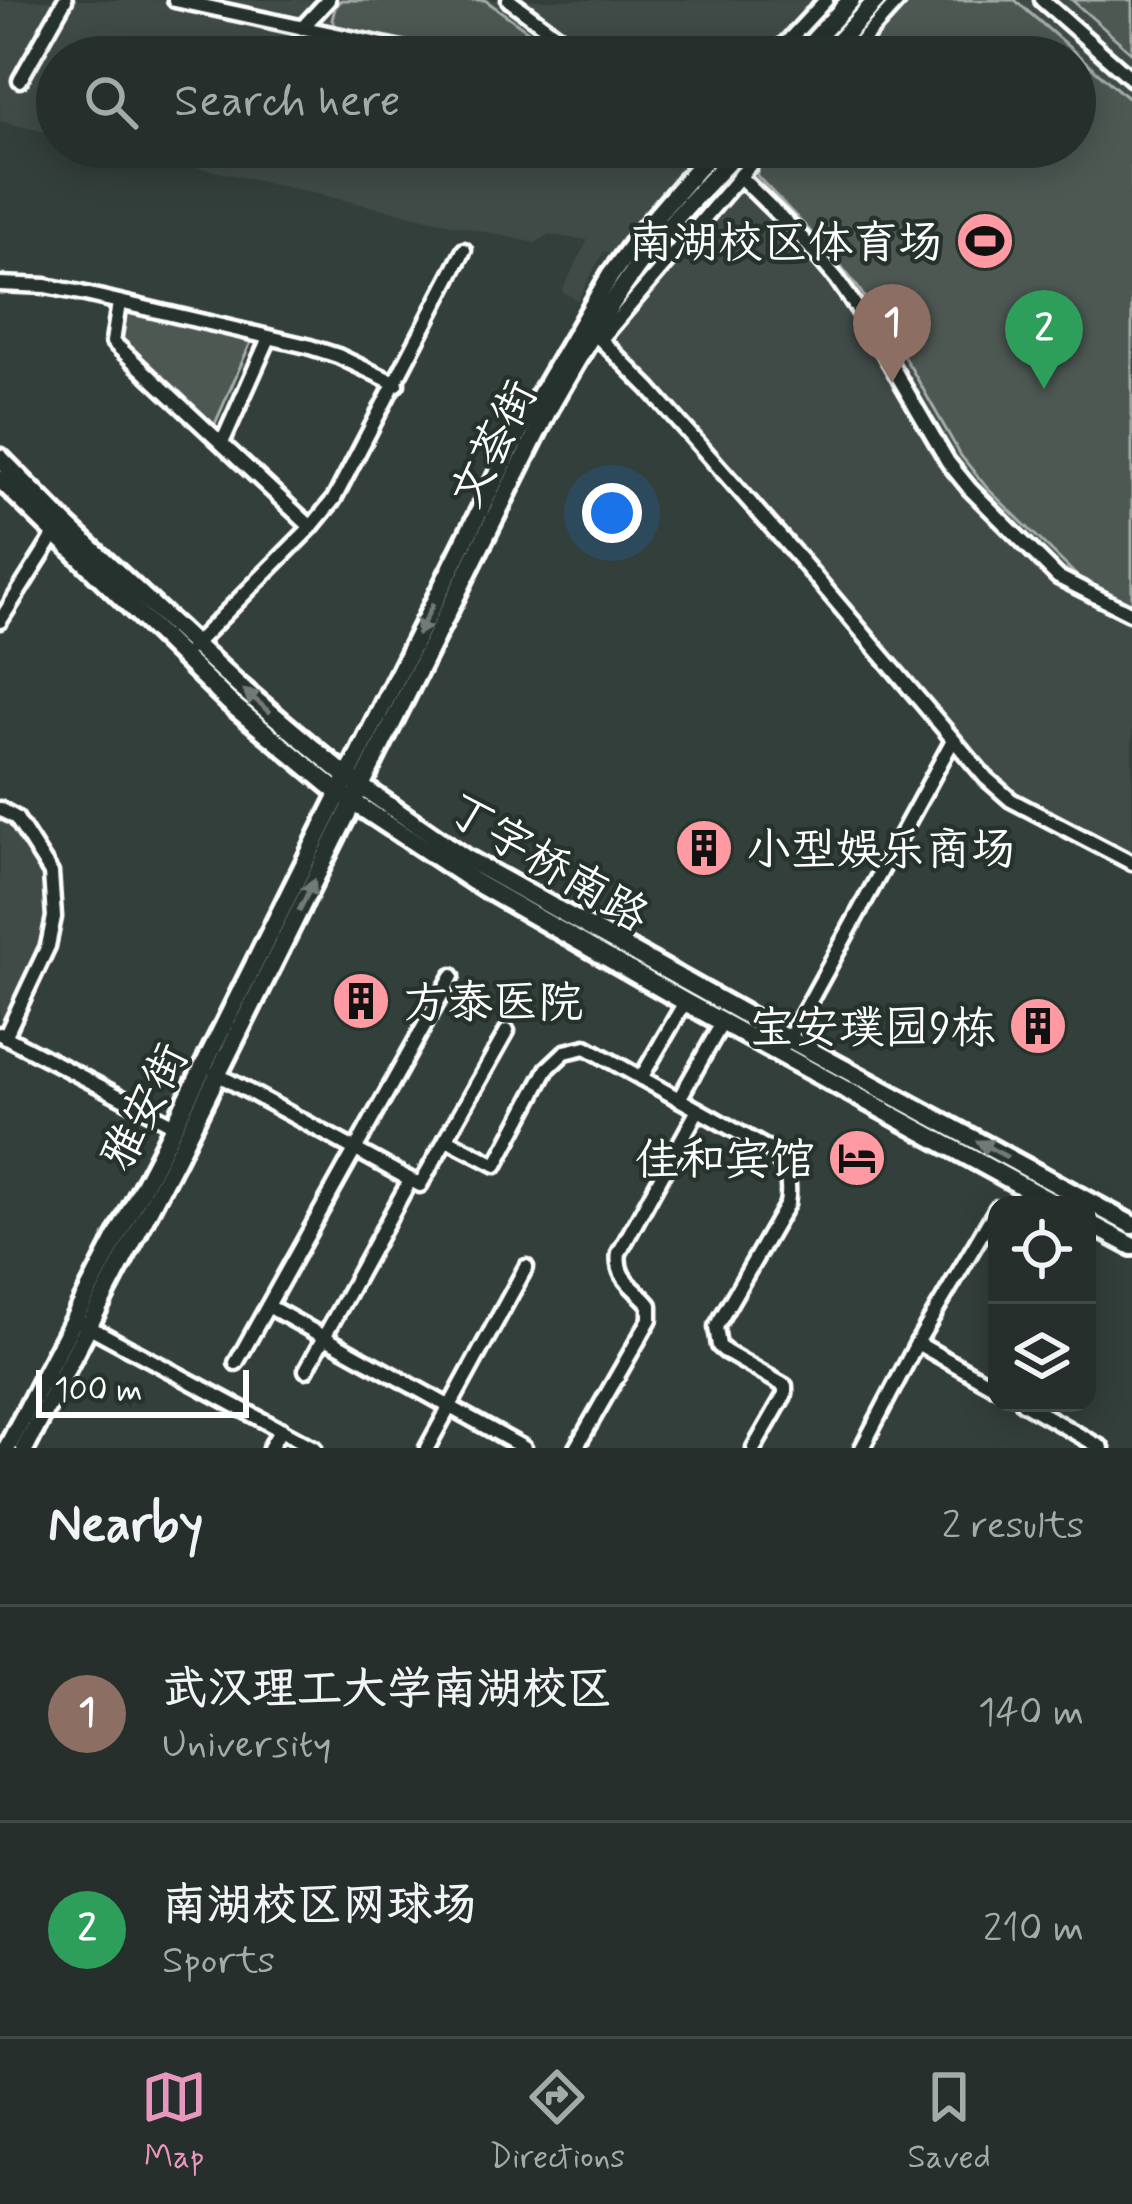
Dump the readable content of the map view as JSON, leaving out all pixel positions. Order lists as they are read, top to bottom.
{
  "streets": {
    "main road": ["文荟街", "丁字桥南路", "雅安街"]
  },
  "crossings": [
    ["文荟街", "丁字桥南路"],
    ["文荟街", "雅安街"],
    ["丁字桥南路", "雅安街"]
  ],
  "places": {
    "sports": ["南湖校区体育场"],
    "building": ["小型娱乐商场", "方泰医院", "宝安璞园9栋"],
    "hotel": ["佳和宾馆"]
  },
  "scale_bar": "100 m",
  "page": {
    "search": "Search here",
    "pins": ["1", "2"],
    "scale": "100 m",
    "heading": ["Nearby", "2 results"],
    "list": [
      {
        "mark": "1",
        "name": "武汉理工大学南湖校区",
        "note": "University",
        "value": "140 m"
      },
      {
        "mark": "2",
        "name": "南湖校区网球场",
        "note": "Sports",
        "value": "210 m"
      }
    ],
    "nav": ["Map", "Directions", "Saved"]
  }
}
